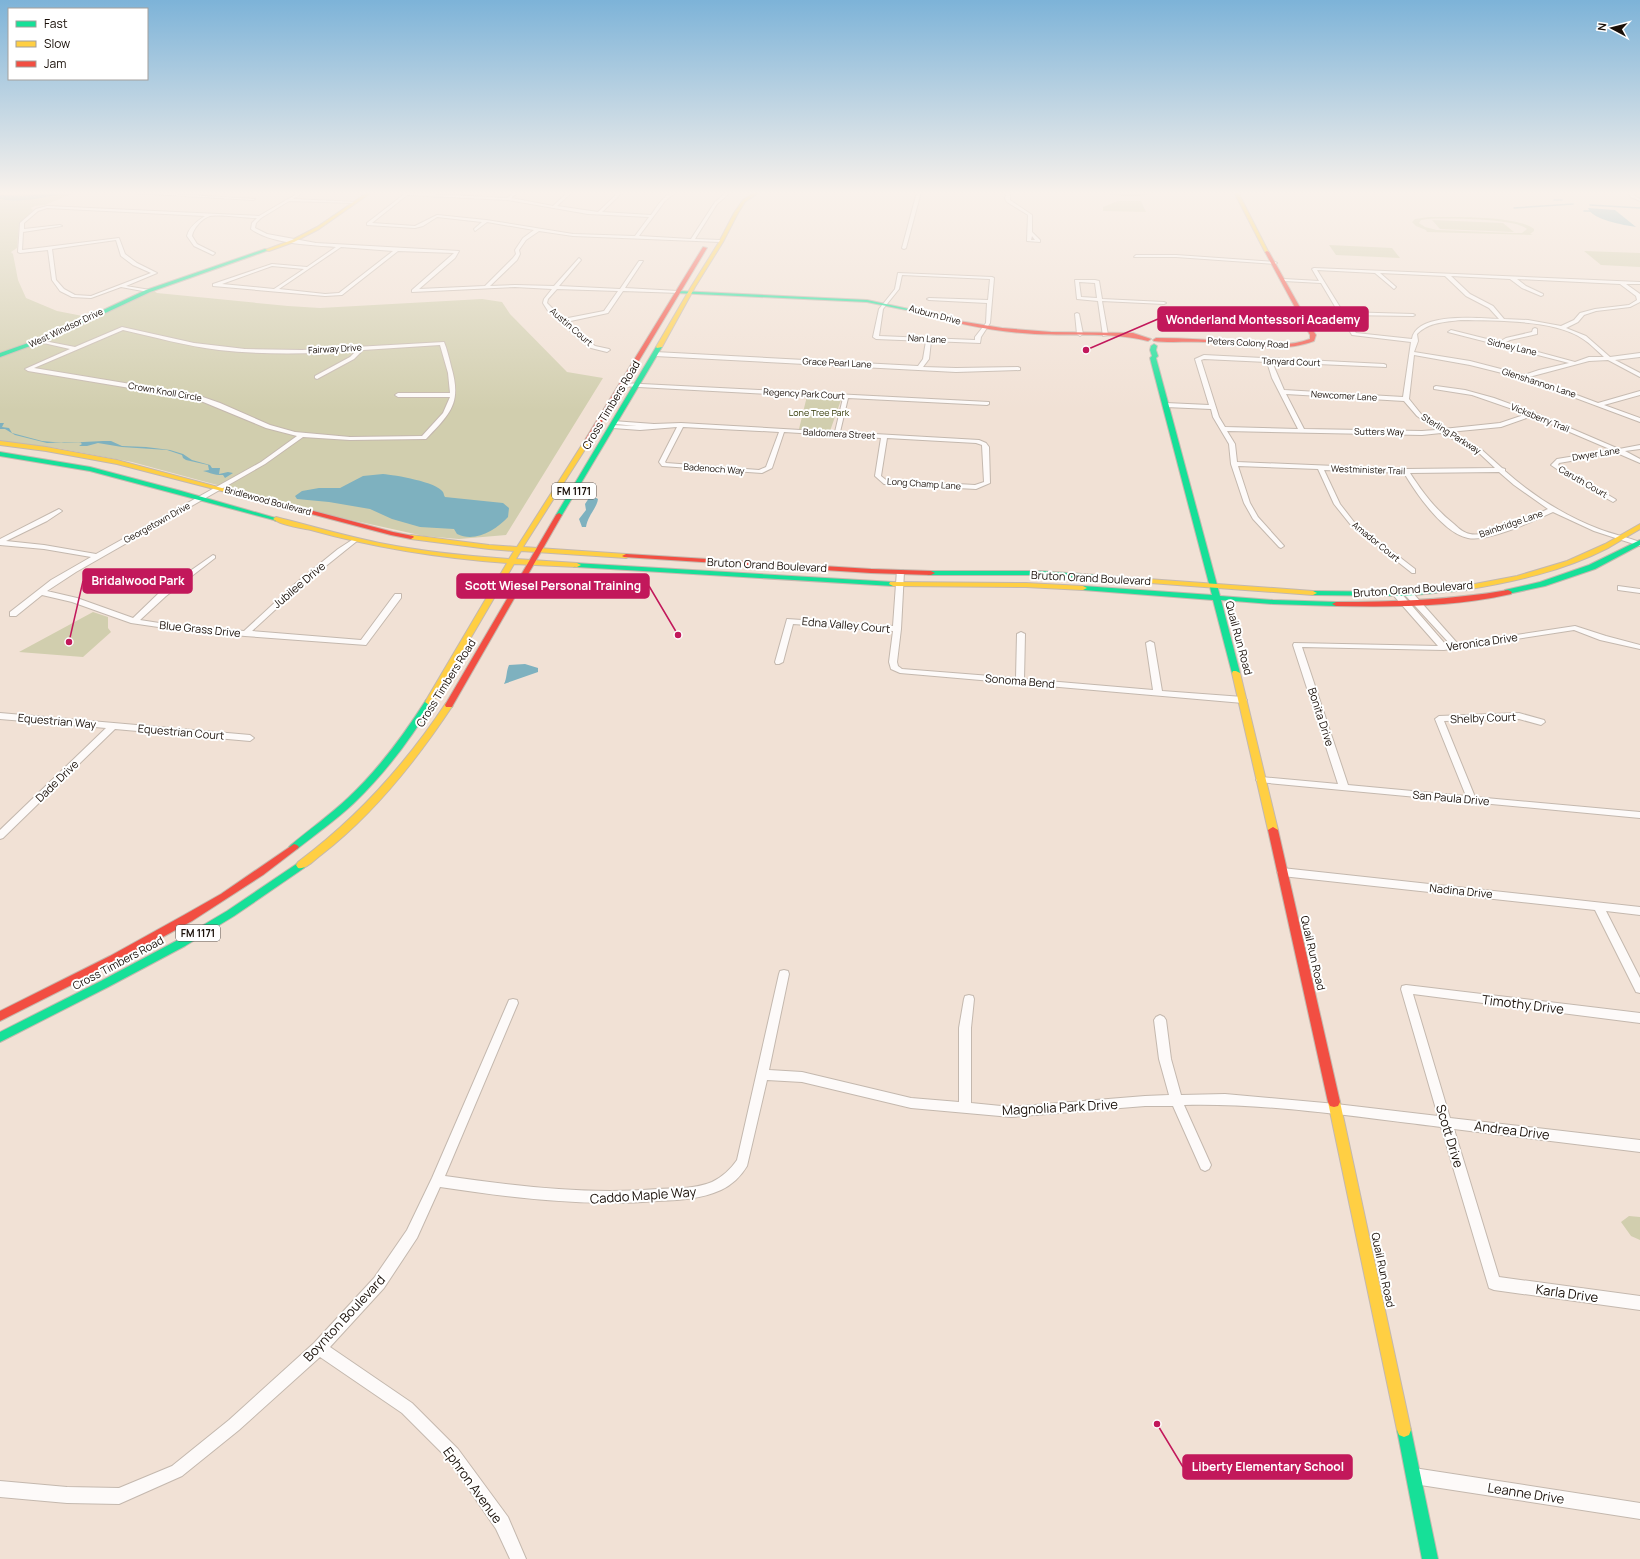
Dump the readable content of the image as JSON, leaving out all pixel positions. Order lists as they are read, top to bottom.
{
  "streets": {
    "main road": [
      "Auburn Drive",
      "West Windsor Drive",
      "Peters Colony Road",
      "Cross Timbers Road",
      "FM 1171",
      "Bridlewood Boulevard",
      "Bruton Orand Boulevard",
      "Quail Run Road"
    ],
    "street": [
      "Austin Court",
      "Nan Lane",
      "Sidney Lane",
      "Fairway Drive",
      "Tanyard Court",
      "Grace Pearl Lane",
      "Glenshannon Lane",
      "Crown Knoll Circle",
      "Regency Park Court",
      "Newcomer Lane",
      "Vicksberry Trail",
      "Sutters Way",
      "Baldomera Street",
      "Sterling Parkway",
      "Dwyer Lane",
      "Badenoch Way",
      "Westminister Trail",
      "Caruth Court",
      "Long Champ Lane",
      "Georgetown Drive",
      "Bainbridge Lane",
      "Amador Court",
      "Jubilee Drive",
      "Edna Valley Court",
      "Blue Grass Drive",
      "Veronica Drive",
      "Sonoma Bend",
      "Bonita Drive",
      "Shelby Court",
      "Equestrian Way",
      "Equestrian Court",
      "Dade Drive",
      "San Paula Drive",
      "Nadina Drive",
      "Timothy Drive",
      "Magnolia Park Drive",
      "Andrea Drive",
      "Scott Drive",
      "Caddo Maple Way",
      "Karla Drive",
      "Boynton Boulevard",
      "Ephron Avenue",
      "Leanne Drive"
    ]
  },
  "crossings": [
    ["Auburn Drive", "Austin Court"],
    ["Auburn Drive", "Nan Lane"],
    ["Auburn Drive", "Peters Colony Road"],
    ["Auburn Drive", "Cross Timbers Road"],
    ["Auburn Drive", "Quail Run Road"],
    ["Peters Colony Road", "Quail Run Road"],
    ["Fairway Drive", "Crown Knoll Circle"],
    ["Grace Pearl Lane", "Cross Timbers Road"],
    ["Crown Knoll Circle", "Georgetown Drive"],
    ["Regency Park Court", "Cross Timbers Road"],
    ["Newcomer Lane", "Sterling Parkway"],
    ["Cross Timbers Road", "Baldomera Street"],
    ["Cross Timbers Road", "Bridlewood Boulevard"],
    ["Cross Timbers Road", "Bruton Orand Boulevard"],
    ["Vicksberry Trail", "Sutters Way"],
    ["Vicksberry Trail", "Dwyer Lane"],
    ["Sutters Way", "Sterling Parkway"],
    ["Baldomera Street", "Badenoch Way"],
    ["Baldomera Street", "Long Champ Lane"],
    ["Sterling Parkway", "Westminister Trail"],
    ["Sterling Parkway", "Bainbridge Lane"],
    ["Sterling Parkway", "Bruton Orand Boulevard"],
    ["Dwyer Lane", "Caruth Court"],
    ["Westminister Trail", "Bainbridge Lane"],
    ["Westminister Trail", "Amador Court"],
    ["Bridlewood Boulevard", "Georgetown Drive"],
    ["Bridlewood Boulevard", "Bruton Orand Boulevard"],
    ["Bridlewood Boulevard", "Jubilee Drive"],
    ["Georgetown Drive", "Blue Grass Drive"],
    ["Bruton Orand Boulevard", "Quail Run Road"],
    ["Bruton Orand Boulevard", "Sonoma Bend"],
    ["Jubilee Drive", "Blue Grass Drive"],
    ["Edna Valley Court", "Sonoma Bend"],
    ["Quail Run Road", "Sonoma Bend"],
    ["Quail Run Road", "San Paula Drive"],
    ["Quail Run Road", "Nadina Drive"],
    ["Quail Run Road", "Magnolia Park Drive"],
    ["Quail Run Road", "Andrea Drive"],
    ["Quail Run Road", "Leanne Drive"],
    ["Veronica Drive", "Bonita Drive"],
    ["Bonita Drive", "San Paula Drive"],
    ["Shelby Court", "San Paula Drive"],
    ["Equestrian Way", "Equestrian Court"],
    ["Equestrian Way", "Dade Drive"],
    ["Equestrian Court", "Dade Drive"],
    ["Timothy Drive", "Scott Drive"],
    ["Magnolia Park Drive", "Andrea Drive"],
    ["Magnolia Park Drive", "Caddo Maple Way"],
    ["Andrea Drive", "Scott Drive"],
    ["Scott Drive", "Karla Drive"],
    ["Caddo Maple Way", "Boynton Boulevard"],
    ["Boynton Boulevard", "Ephron Avenue"]
  ],
  "parks": ["Lone Tree Park"],
  "places": [
    "Wonderland Montessori Academy",
    "Scott Wiesel Personal Training",
    "Bridalwood Park",
    "Liberty Elementary School"
  ],
  "legend": ["Fast", "Slow", "Jam"],
  "north": "left"
}
